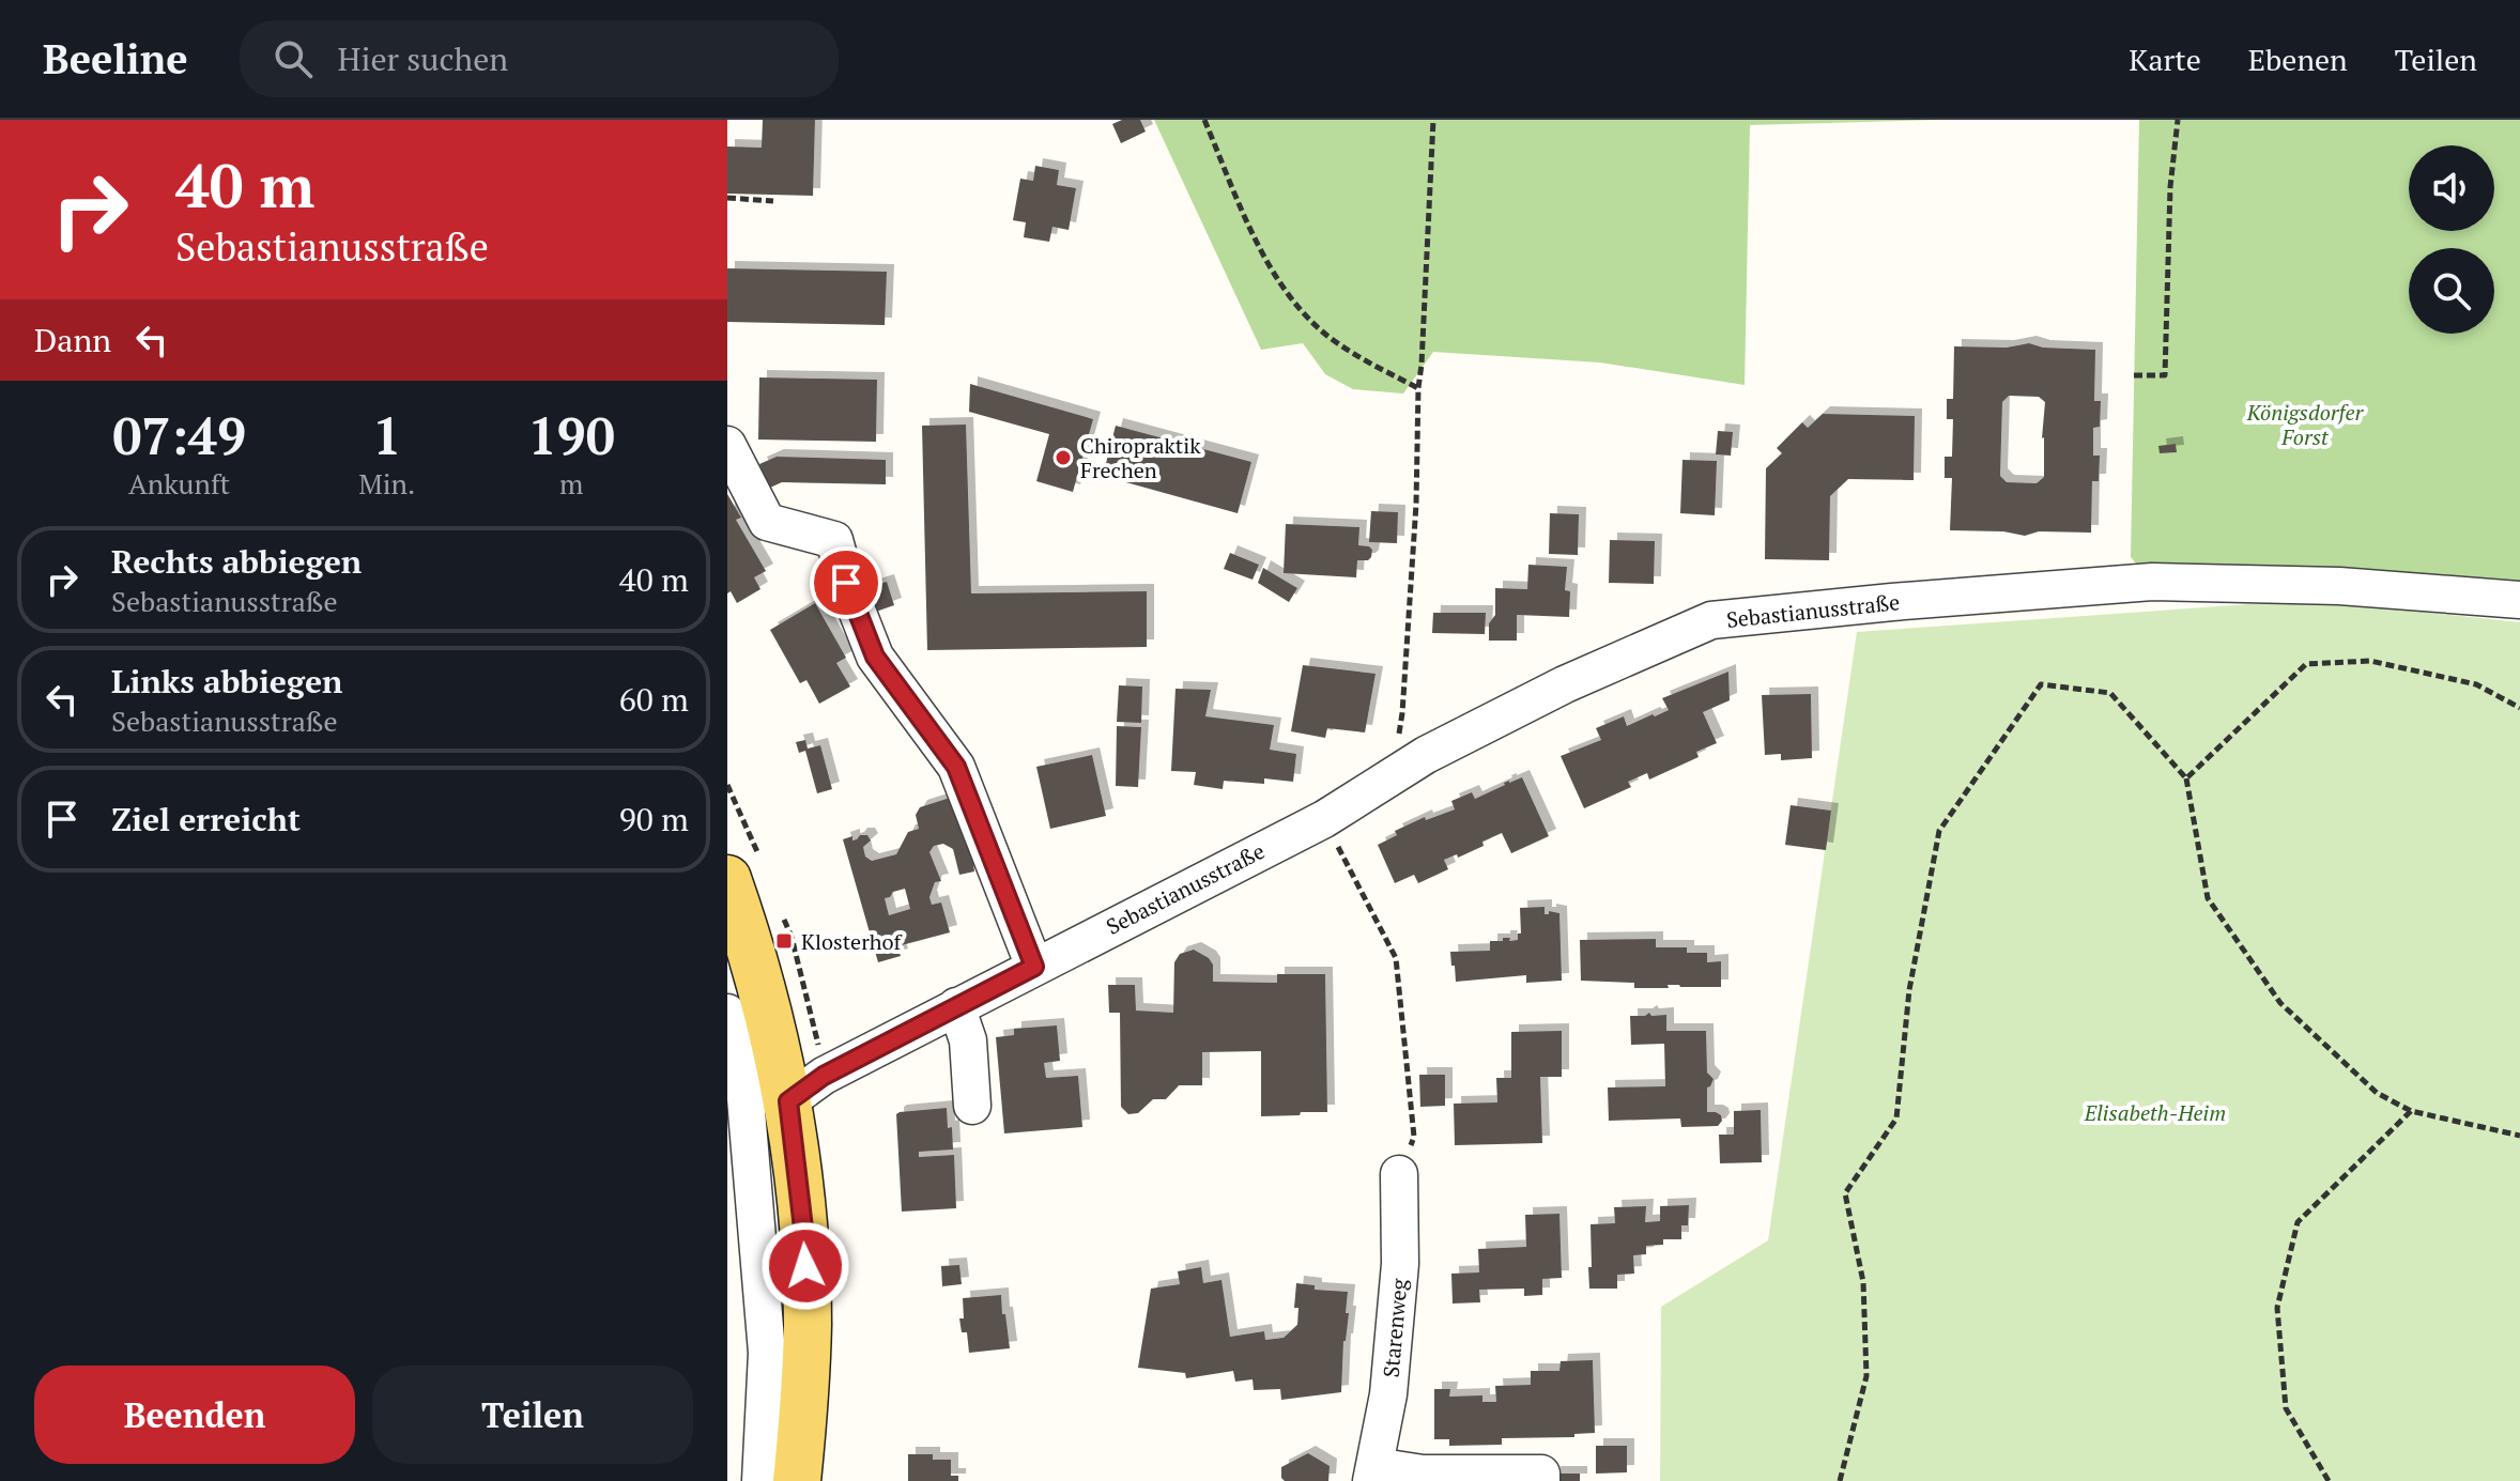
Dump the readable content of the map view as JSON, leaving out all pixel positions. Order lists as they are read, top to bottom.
{
  "streets": {
    "street": ["Sebastianusstraße", "Starenweg"]
  },
  "parks": ["Königsdorfer Forst", "Elisabeth-Heim"],
  "places": {
    "other": ["Chiropraktik Frechen"],
    "transit": ["Klosterhof"]
  },
  "page": {
    "header": "Beeline",
    "search": "Hier suchen",
    "nav": ["Karte", "Ebenen", "Teilen"],
    "turn": ["40 m", "Sebastianusstraße"],
    "then": "Dann",
    "eta": [
      "07:49",
      "Ankunft",
      "1",
      "Min.",
      "190",
      "m"
    ],
    "list": [
      {
        "name": "Rechts abbiegen",
        "note": "Sebastianusstraße",
        "value": "40 m"
      },
      {
        "name": "Links abbiegen",
        "note": "Sebastianusstraße",
        "value": "60 m"
      },
      {
        "name": "Ziel erreicht",
        "value": "90 m"
      }
    ],
    "buttons": ["Beenden", "Teilen"]
  }
}
